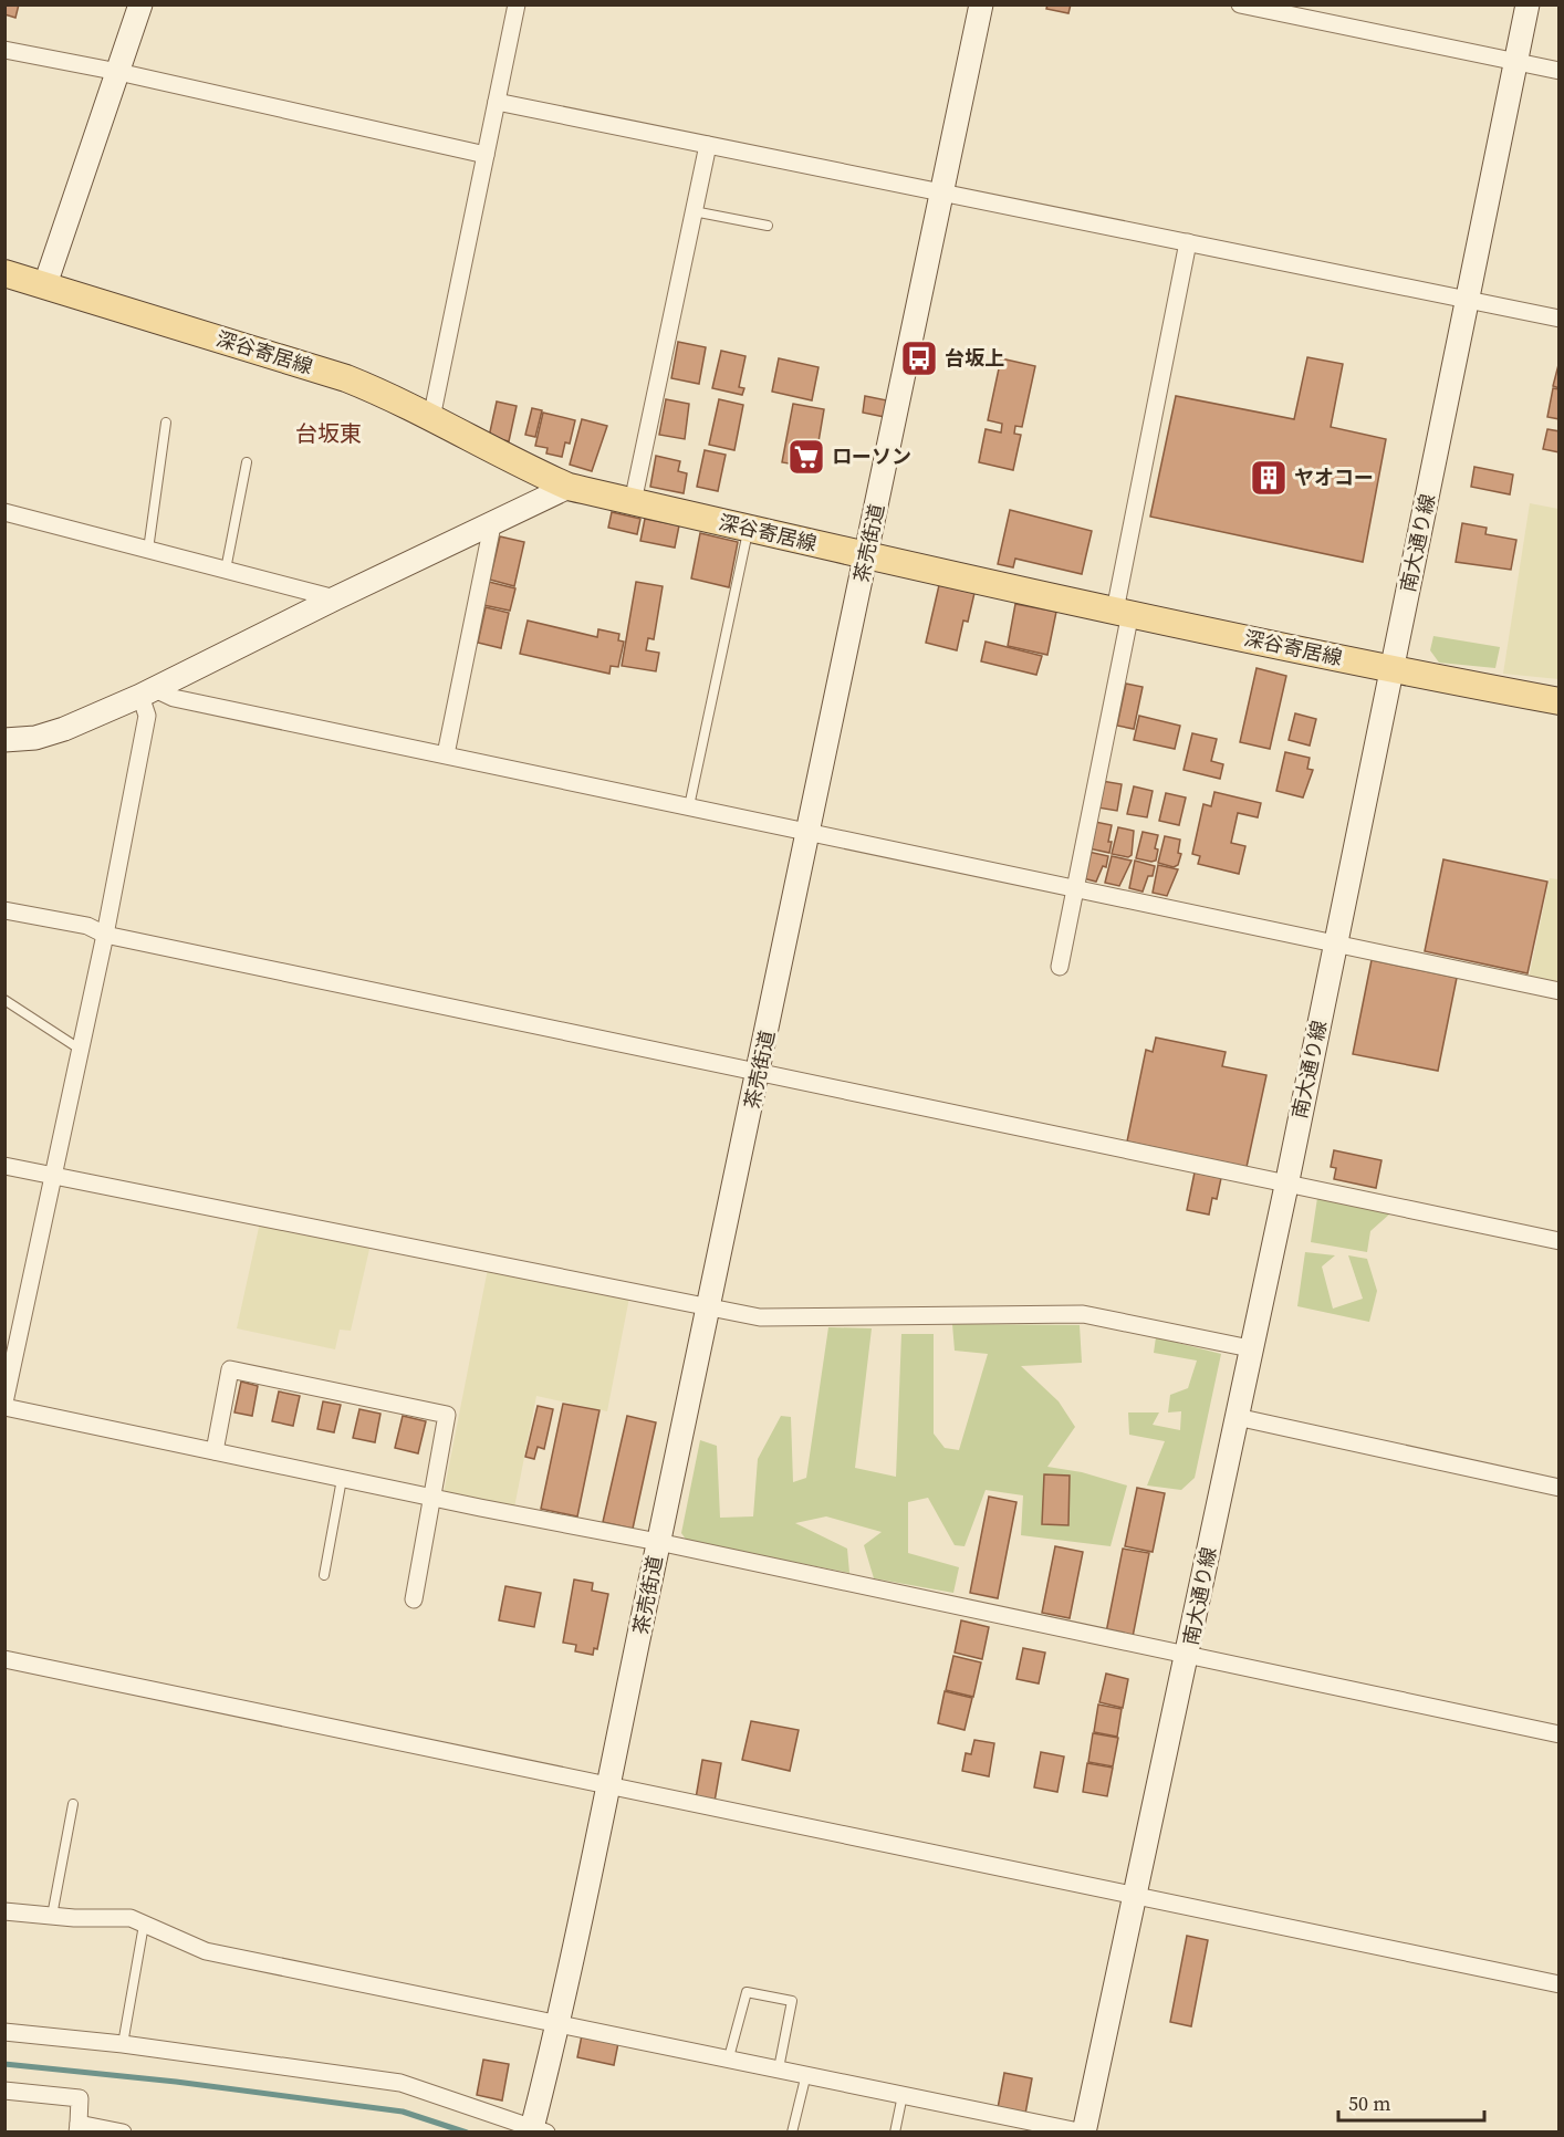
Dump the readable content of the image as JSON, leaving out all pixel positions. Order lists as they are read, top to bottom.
{
  "streets": {
    "main road": ["深谷寄居線"],
    "street": ["茶売街道", "南大通り線"]
  },
  "crossings": [
    ["深谷寄居線", "茶売街道"],
    ["深谷寄居線", "南大通り線"]
  ],
  "districts": ["台坂東"],
  "places": {
    "bus stop": ["台坂上"],
    "supermarket": ["ローソン"],
    "building": ["ヤオコー"]
  },
  "scale_bar": "50 m"
}
